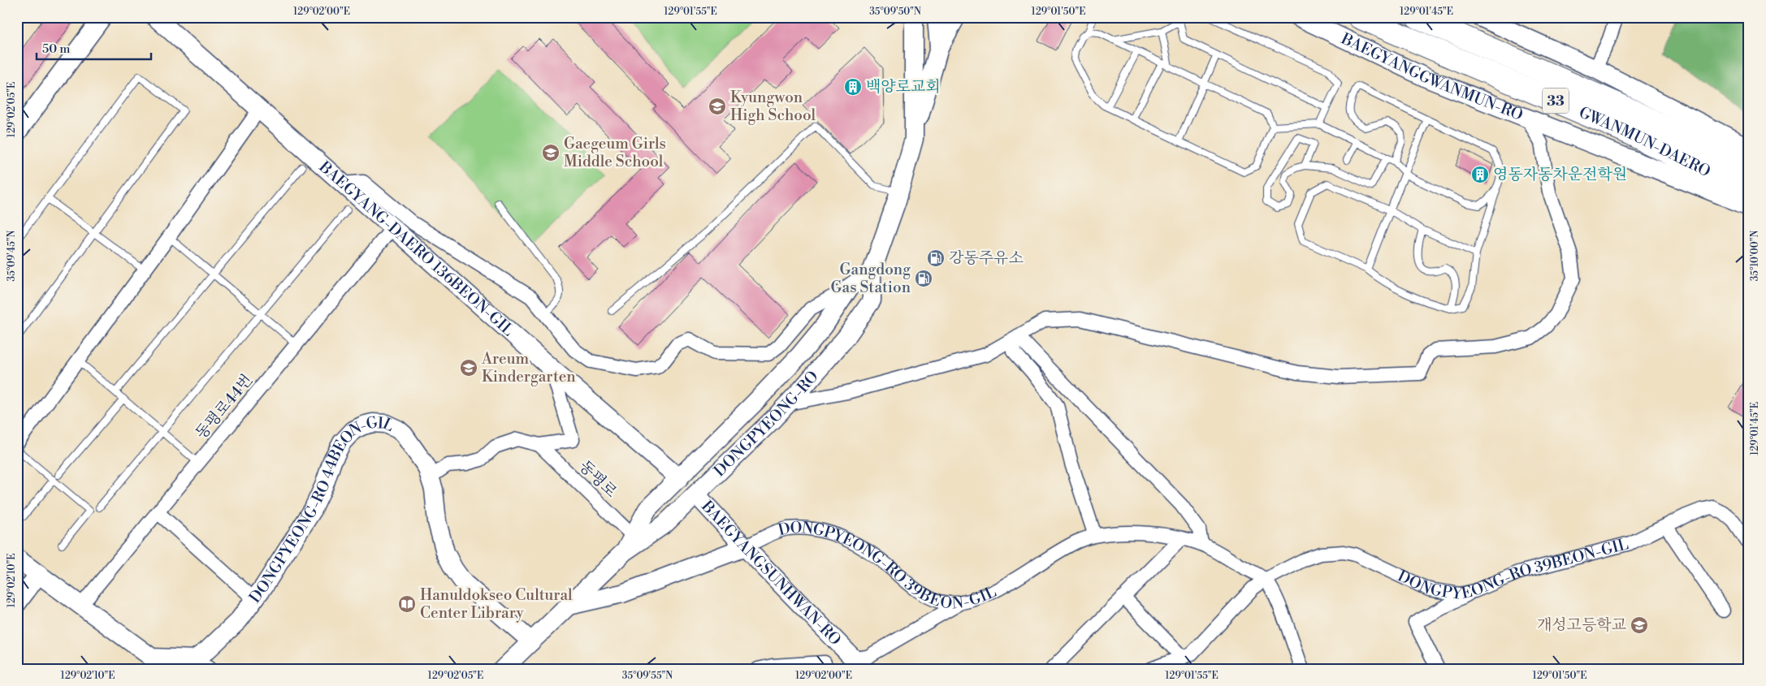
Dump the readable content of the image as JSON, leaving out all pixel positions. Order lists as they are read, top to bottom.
{
  "streets": {
    "highway": ["33", "GWANMUN-DAERO"],
    "main road": [
      "BAEGYANGGWANMUN-RO",
      "BAEGYANG-DAERO 136BEON-GIL",
      "DONGPYEONG-RO",
      "DONGPYEONG-RO 44BEON-GIL",
      "DONGPYEONG-RO 39BEON-GIL",
      "BAEGYANGSUNHWAN-RO"
    ],
    "street": ["동평로44번", "동평로"]
  },
  "crossings": [
    ["BAEGYANG-DAERO 136BEON-GIL", "동평로44번"],
    ["BAEGYANG-DAERO 136BEON-GIL", "DONGPYEONG-RO"],
    ["DONGPYEONG-RO", "동평로"],
    ["DONGPYEONG-RO", "DONGPYEONG-RO 44BEON-GIL"],
    ["DONGPYEONG-RO", "DONGPYEONG-RO 39BEON-GIL"],
    ["DONGPYEONG-RO", "BAEGYANGSUNHWAN-RO"],
    ["DONGPYEONG-RO 39BEON-GIL", "BAEGYANGSUNHWAN-RO"]
  ],
  "places": {
    "building": ["백양로교회", "영동자동차운전학원"],
    "school or university": [
      "Kyungwon High School",
      "Gaegeum Girls Middle School",
      "Areum Kindergarten",
      "개성고등학교"
    ],
    "fuel station": ["강동주유소", "Gangdong Gas Station"],
    "library": ["Hanuldokseo Cultural Center Library"]
  },
  "scale_bar": "50 m",
  "coordinates": [
    "129°02'00\"E",
    "129°01'55\"E",
    "35°09'50\"N",
    "129°01'50\"E",
    "129°01'45\"E",
    "129°02'05\"E",
    "35°10'00\"N",
    "35°09'45\"N",
    "129°02'10\"E",
    "35°09'55\"N"
  ]
}
